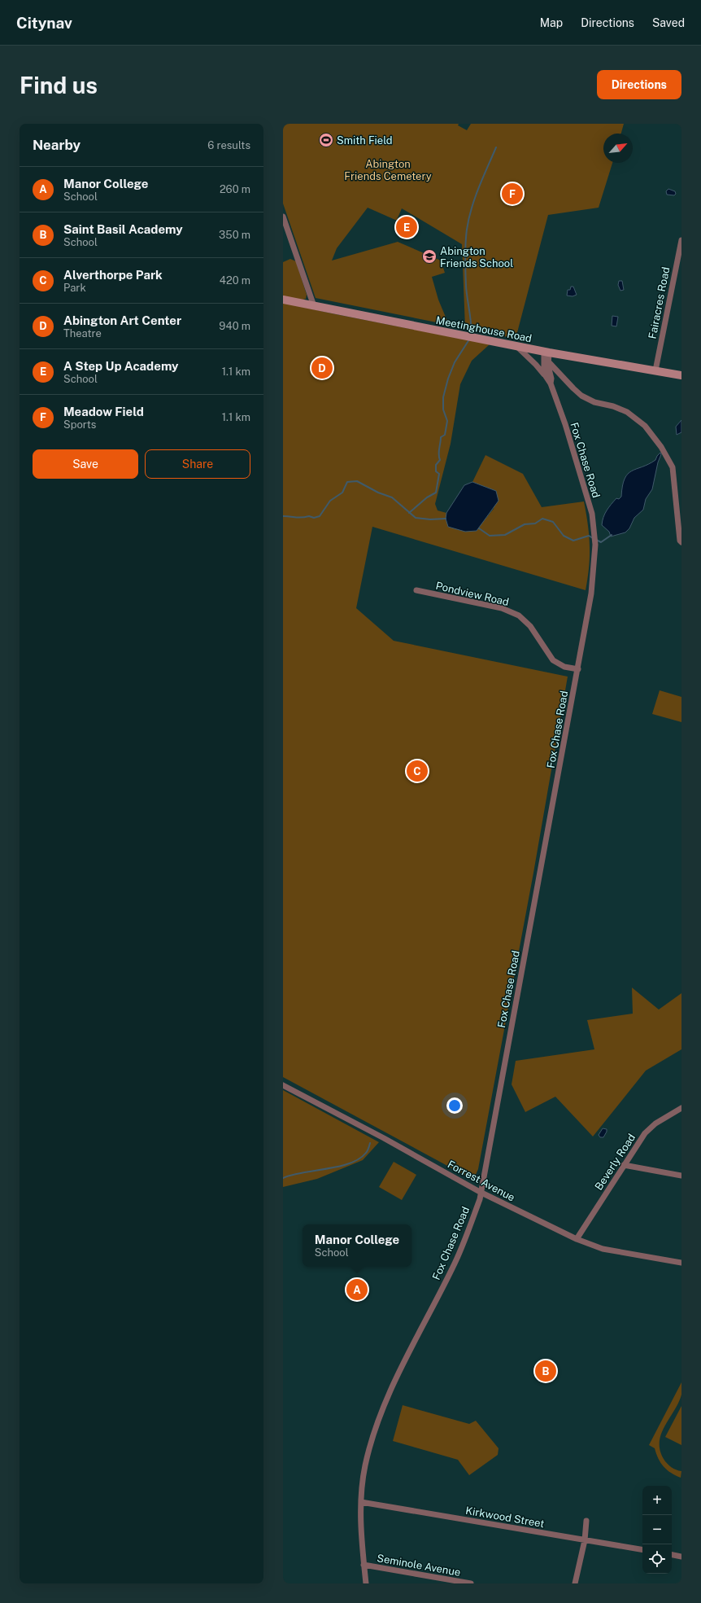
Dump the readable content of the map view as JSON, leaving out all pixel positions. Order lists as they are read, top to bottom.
{
  "streets": {
    "street": [
      "Fairacres Road",
      "Meetinghouse Road",
      "Fox Chase Road",
      "Pondview Road",
      "Beverly Road",
      "Forrest Avenue",
      "Kirkwood Street",
      "Seminole Avenue"
    ]
  },
  "crossings": [
    ["Fairacres Road", "Meetinghouse Road"],
    ["Meetinghouse Road", "Fox Chase Road"],
    ["Fox Chase Road", "Pondview Road"],
    ["Fox Chase Road", "Forrest Avenue"],
    ["Fox Chase Road", "Kirkwood Street"],
    ["Fox Chase Road", "Seminole Avenue"],
    ["Beverly Road", "Forrest Avenue"]
  ],
  "parks": ["Abington Friends Cemetery"],
  "places": {
    "sports": ["Smith Field"],
    "school or university": ["Abington Friends School"]
  },
  "north": "top right",
  "page": {
    "header": "Citynav",
    "nav": ["Map", "Directions", "Saved"],
    "buttons": [
      "Directions",
      ["Save", "Share"]
    ],
    "title": "Find us",
    "heading": ["Nearby", "6 results"],
    "list": [
      {
        "mark": "A",
        "name": "Manor College",
        "note": "School",
        "value": "260 m"
      },
      {
        "mark": "B",
        "name": "Saint Basil Academy",
        "note": "School",
        "value": "350 m"
      },
      {
        "mark": "C",
        "name": "Alverthorpe Park",
        "note": "Park",
        "value": "420 m"
      },
      {
        "mark": "D",
        "name": "Abington Art Center",
        "note": "Theatre",
        "value": "940 m"
      },
      {
        "mark": "E",
        "name": "A Step Up Academy",
        "note": "School",
        "value": "1.1 km"
      },
      {
        "mark": "F",
        "name": "Meadow Field",
        "note": "Sports",
        "value": "1.1 km"
      }
    ],
    "pins": [
      "F",
      "E",
      "D",
      "C",
      "A",
      "B"
    ],
    "popup": ["Manor College", "School"],
    "map_buttons": ["+", "−"]
  }
}
